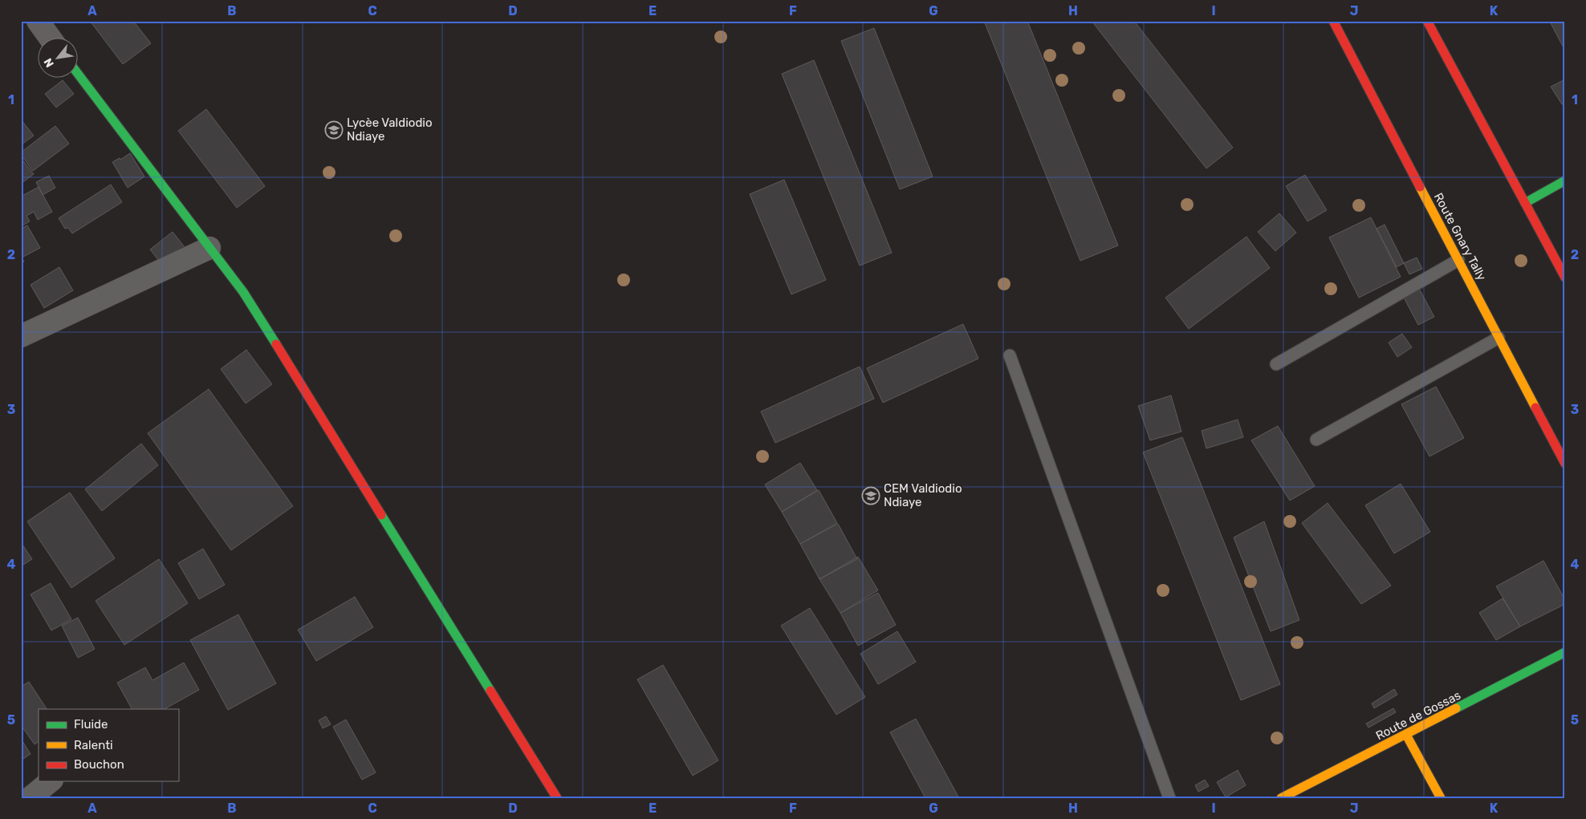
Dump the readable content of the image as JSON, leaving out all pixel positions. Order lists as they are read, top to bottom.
{
  "streets": {
    "street": ["Route Gnary Tally", "Route de Gossas"]
  },
  "places": {
    "school or university": ["Lycèe Valdiodio Ndiaye", "CEM Valdiodio Ndiaye"]
  },
  "legend": ["Fluide", "Ralenti", "Bouchon"],
  "north": "bottom left",
  "grid": {
    "columns": [
      "A",
      "B",
      "C",
      "D",
      "E",
      "F",
      "G",
      "H",
      "I",
      "J",
      "K"
    ],
    "rows": [
      "1",
      "2",
      "3",
      "4",
      "5"
    ]
  }
}
